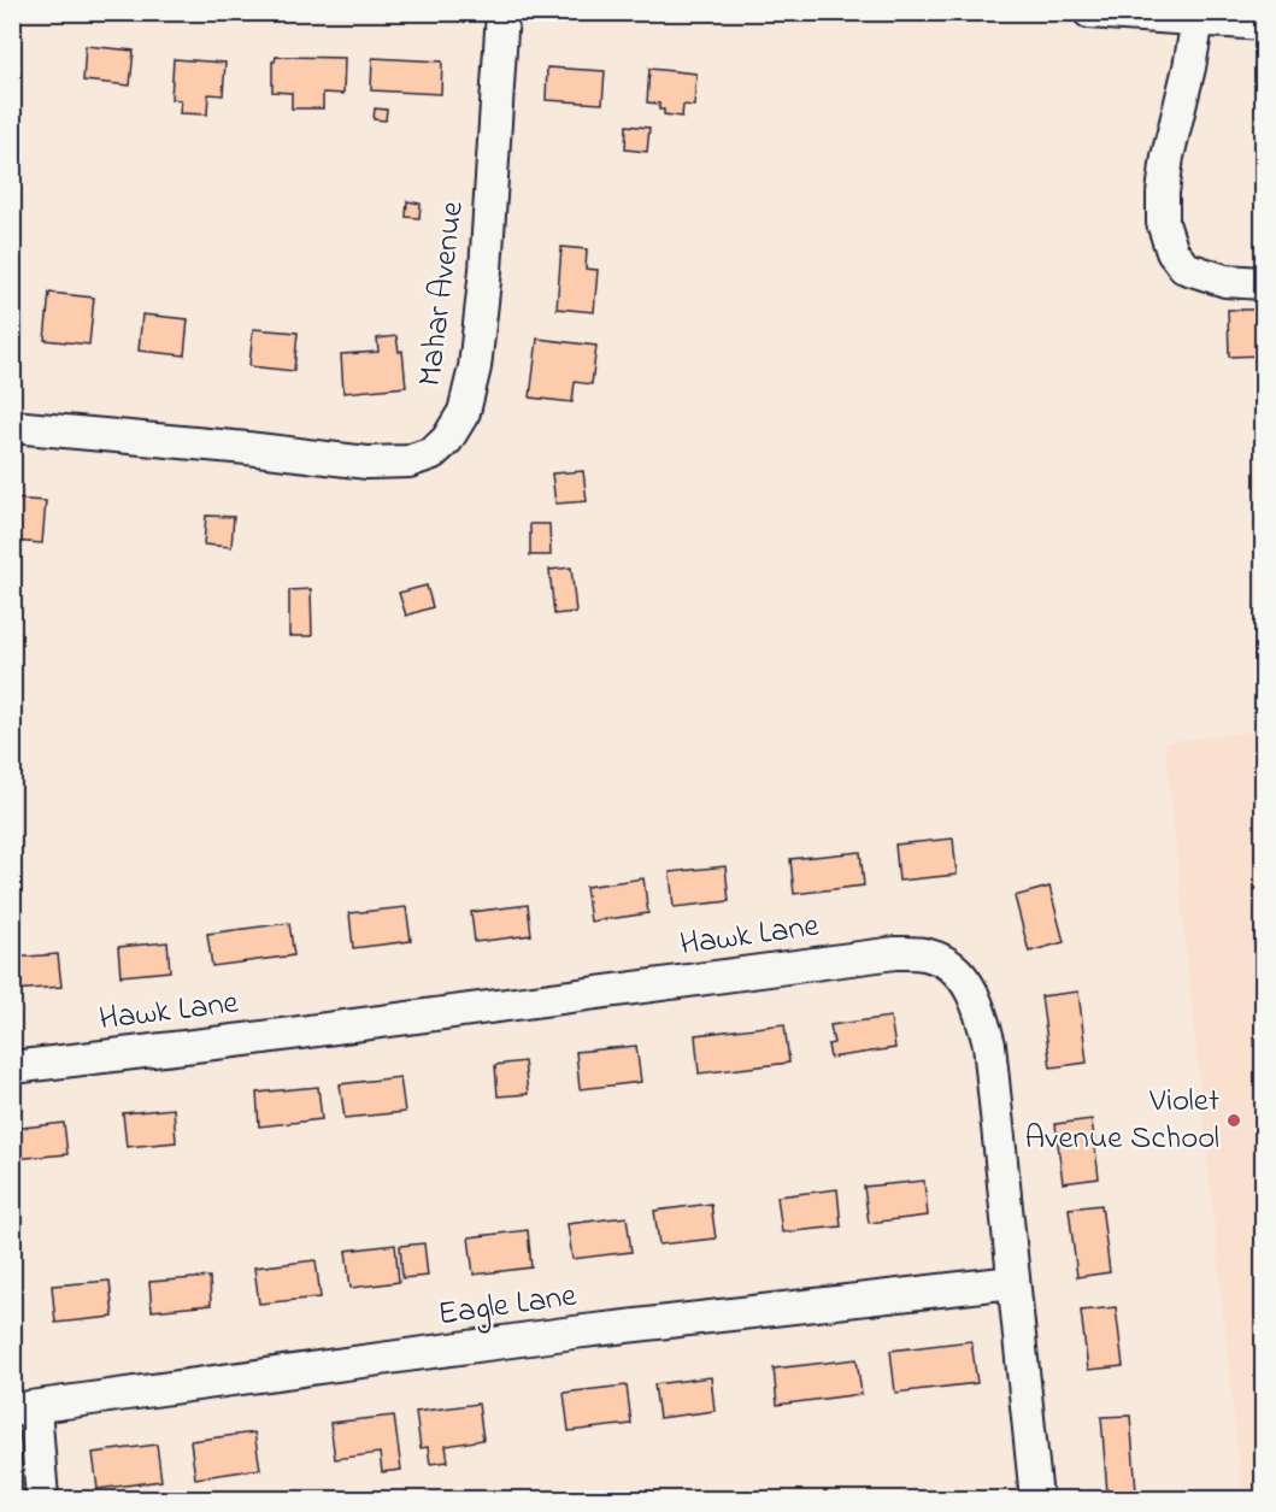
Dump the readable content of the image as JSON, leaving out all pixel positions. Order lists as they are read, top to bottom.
{
  "streets": {
    "street": ["Mahar Avenue", "Hawk Lane", "Eagle Lane"]
  },
  "crossings": [
    ["Hawk Lane", "Eagle Lane"]
  ],
  "places": ["Violet Avenue School"]
}
